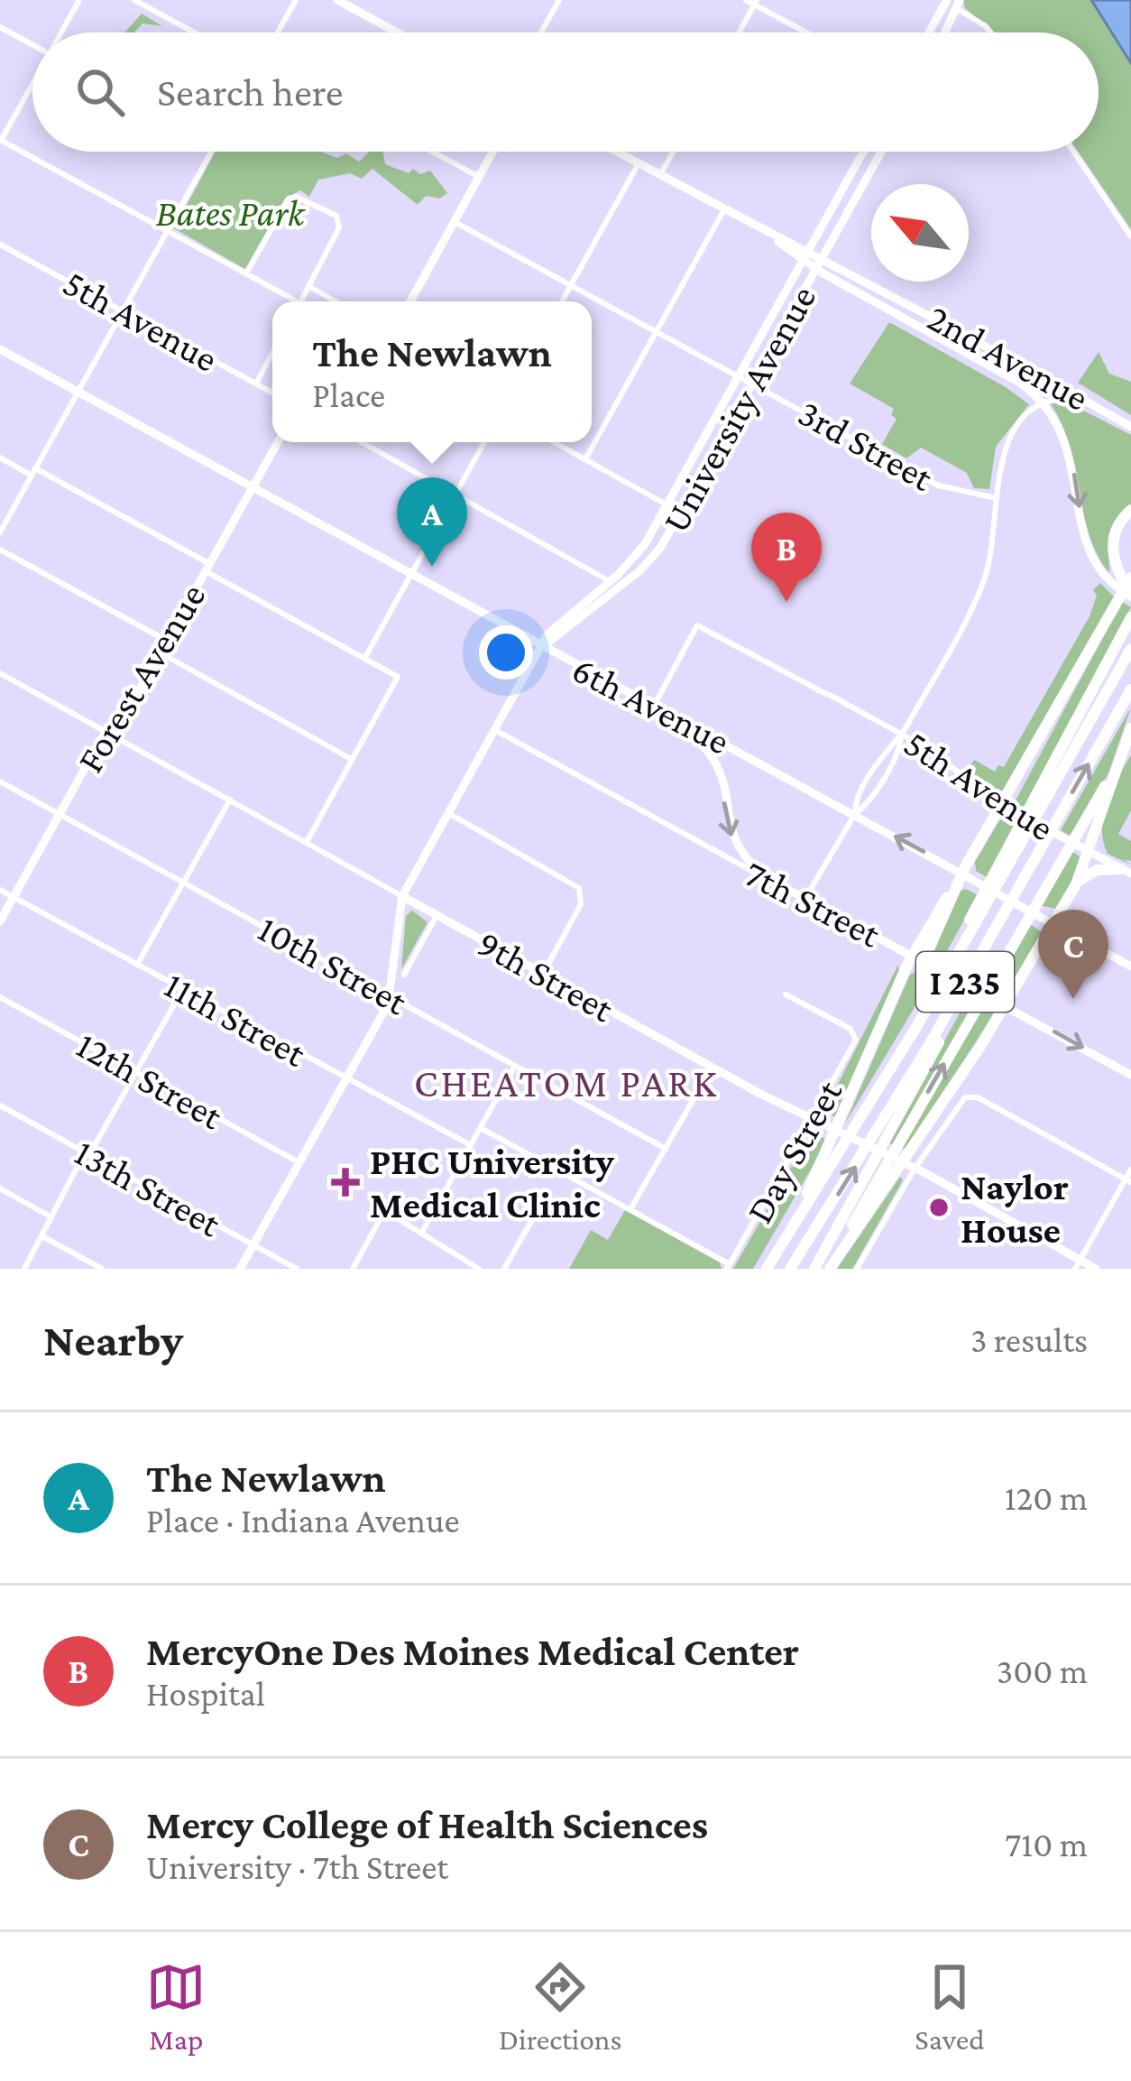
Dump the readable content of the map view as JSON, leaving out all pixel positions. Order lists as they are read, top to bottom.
{
  "streets": {
    "highway": ["I 235"],
    "main road": [
      "5th Avenue",
      "2nd Avenue",
      "University Avenue",
      "Forest Avenue",
      "6th Avenue",
      "7th Street",
      "9th Street"
    ],
    "street": [
      "3rd Street",
      "10th Street",
      "11th Street",
      "12th Street",
      "Day Street",
      "13th Street"
    ]
  },
  "crossings": [
    ["5th Avenue", "6th Avenue"],
    ["2nd Avenue", "University Avenue"],
    ["University Avenue", "3rd Street"],
    ["University Avenue", "6th Avenue"],
    ["University Avenue", "7th Street"],
    ["University Avenue", "10th Street"],
    ["University Avenue", "9th Street"],
    ["University Avenue", "11th Street"],
    ["University Avenue", "12th Street"],
    ["University Avenue", "13th Street"],
    ["Forest Avenue", "6th Avenue"],
    ["Forest Avenue", "10th Street"],
    ["Forest Avenue", "9th Street"],
    ["Forest Avenue", "11th Street"],
    ["7th Street", "I 235"],
    ["9th Street", "Day Street"]
  ],
  "districts": ["CHEATOM PARK"],
  "parks": ["Bates Park"],
  "places": {
    "health": ["PHC University Medical Clinic"],
    "other": ["Naylor House"]
  },
  "north": "top left",
  "page": {
    "search": "Search here",
    "popup": ["The Newlawn", "Place"],
    "pins": ["A", "B", "C"],
    "heading": ["Nearby", "3 results"],
    "list": [
      {
        "mark": "A",
        "name": "The Newlawn",
        "note": "Place · Indiana Avenue",
        "value": "120 m"
      },
      {
        "mark": "B",
        "name": "MercyOne Des Moines Medical Center",
        "note": "Hospital",
        "value": "300 m"
      },
      {
        "mark": "C",
        "name": "Mercy College of Health Sciences",
        "note": "University · 7th Street",
        "value": "710 m"
      }
    ],
    "nav": ["Map", "Directions", "Saved"]
  }
}
